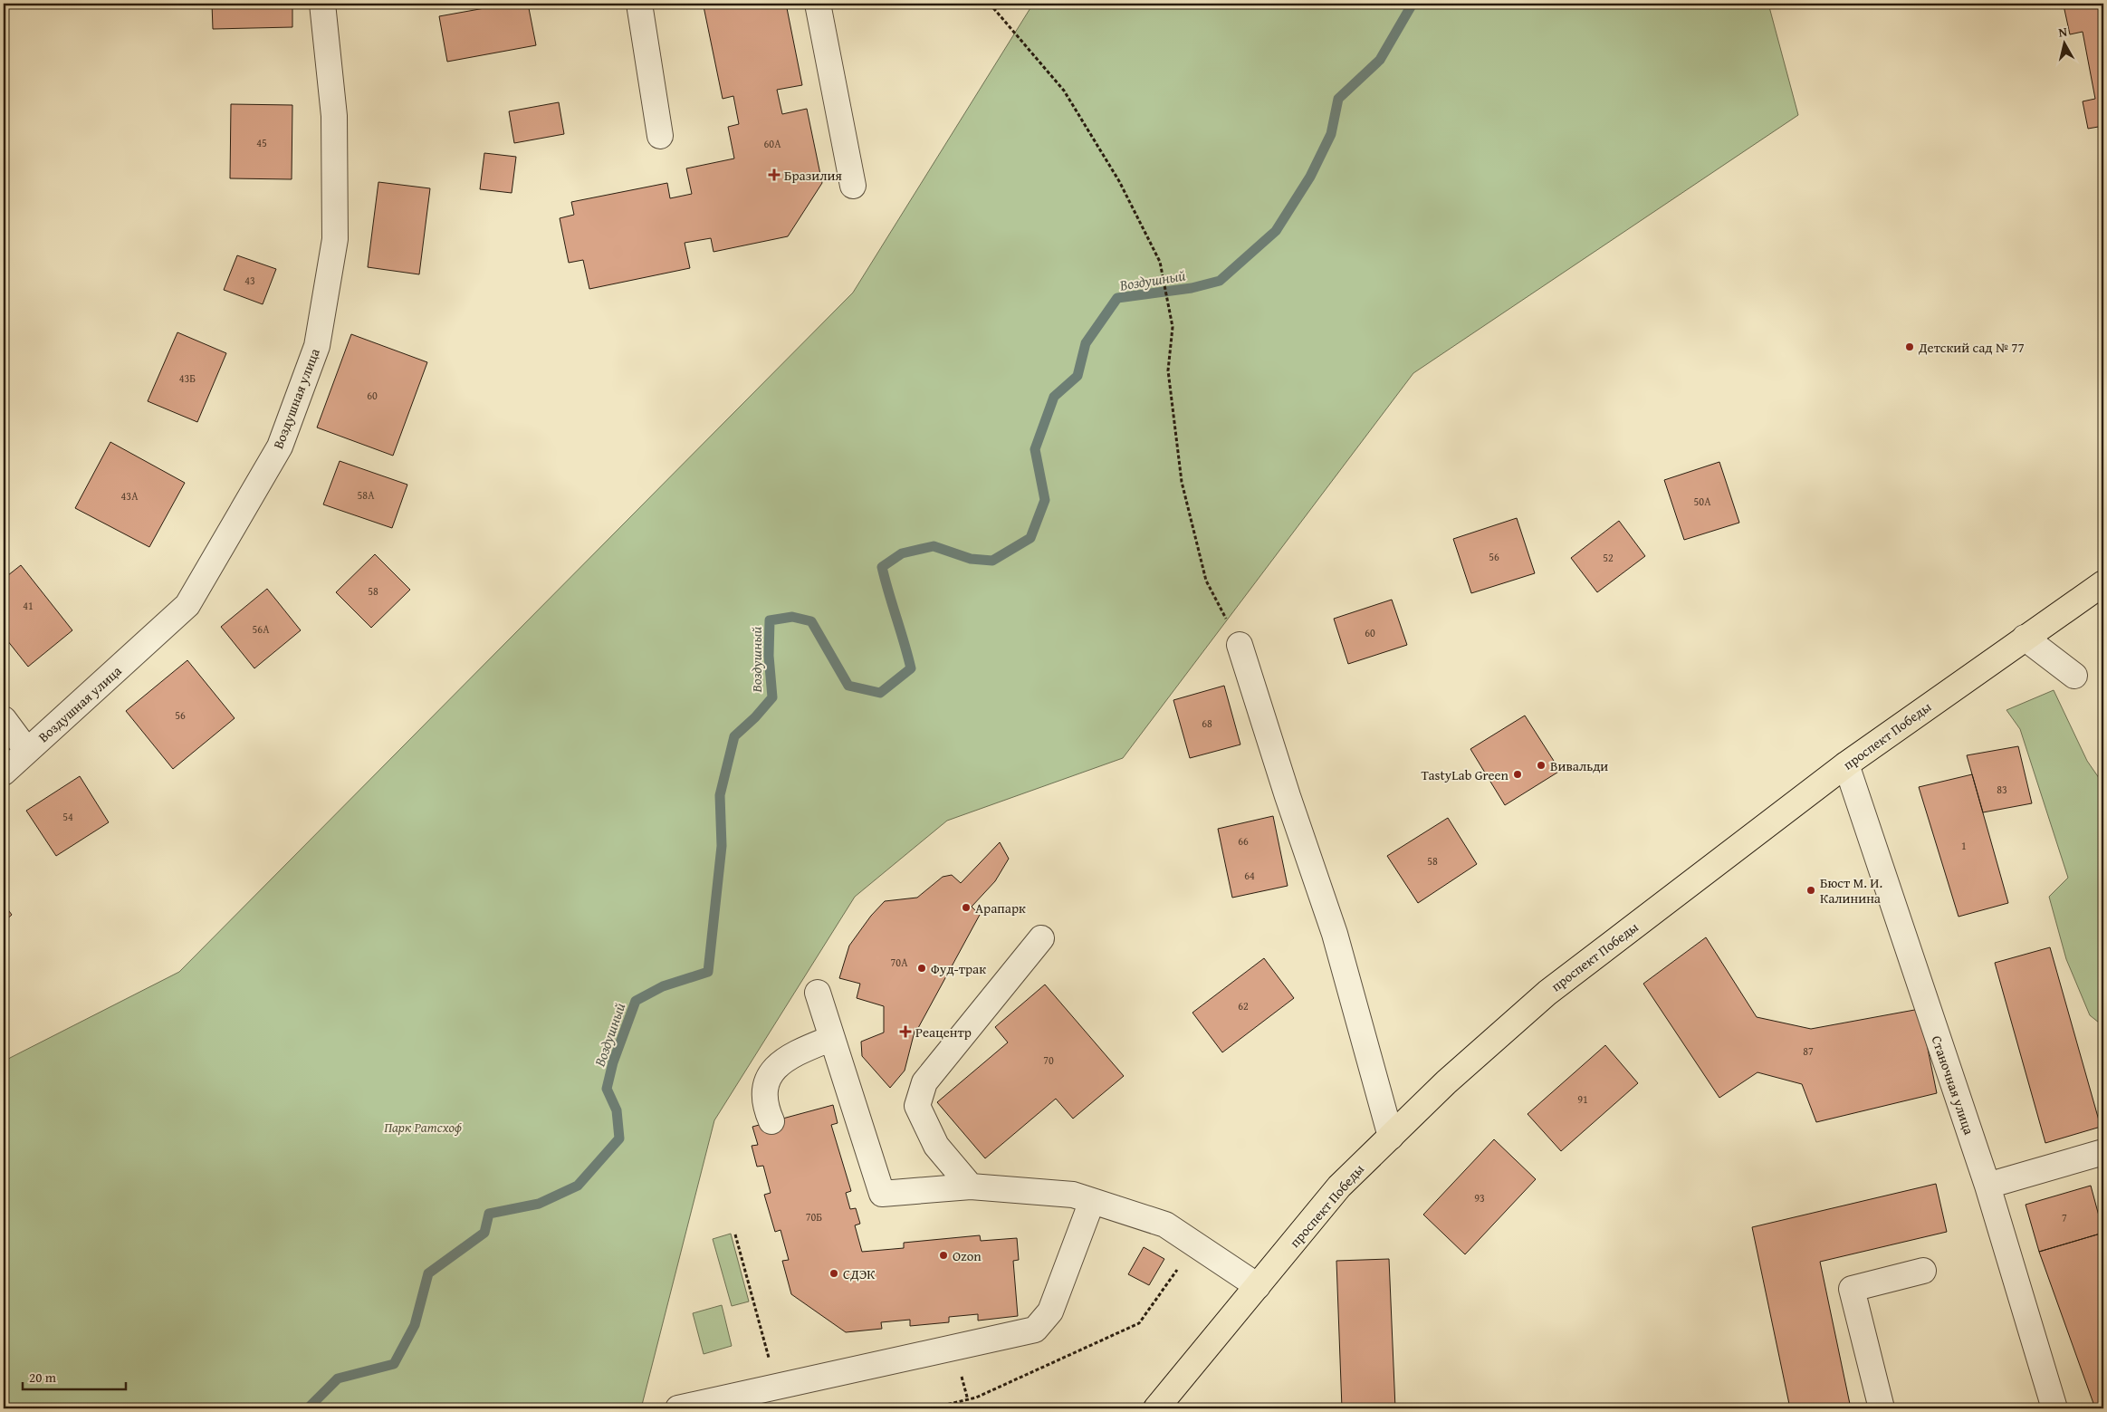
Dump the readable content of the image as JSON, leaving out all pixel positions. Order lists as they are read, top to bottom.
{
  "streets": {
    "main road": ["проспект Победы"],
    "street": ["Воздушная улица", "Станочная улица"]
  },
  "crossings": [
    ["проспект Победы", "Станочная улица"]
  ],
  "water": ["Воздушный"],
  "parks": ["Парк Ратсхоф"],
  "places": {
    "health": ["Бразилия", "Реацентр"],
    "other": [
      "Детский сад № 77",
      "Вивальди",
      "TastyLab Green",
      "Бюст М. И. Калинина",
      "Арапарк",
      "Фуд-трак",
      "Ozon",
      "СДЭК"
    ]
  },
  "house_numbers": [
    "45",
    "60А",
    "43",
    "43Б",
    "60",
    "58А",
    "43А",
    "50А",
    "56",
    "52",
    "58",
    "41",
    "56А",
    "60",
    "56",
    "68",
    "83",
    "54",
    "66",
    "1",
    "58",
    "64",
    "70А",
    "62",
    "87",
    "70",
    "91",
    "93",
    "70Б",
    "7"
  ],
  "scale_bar": "20 m",
  "north": "top"
}
